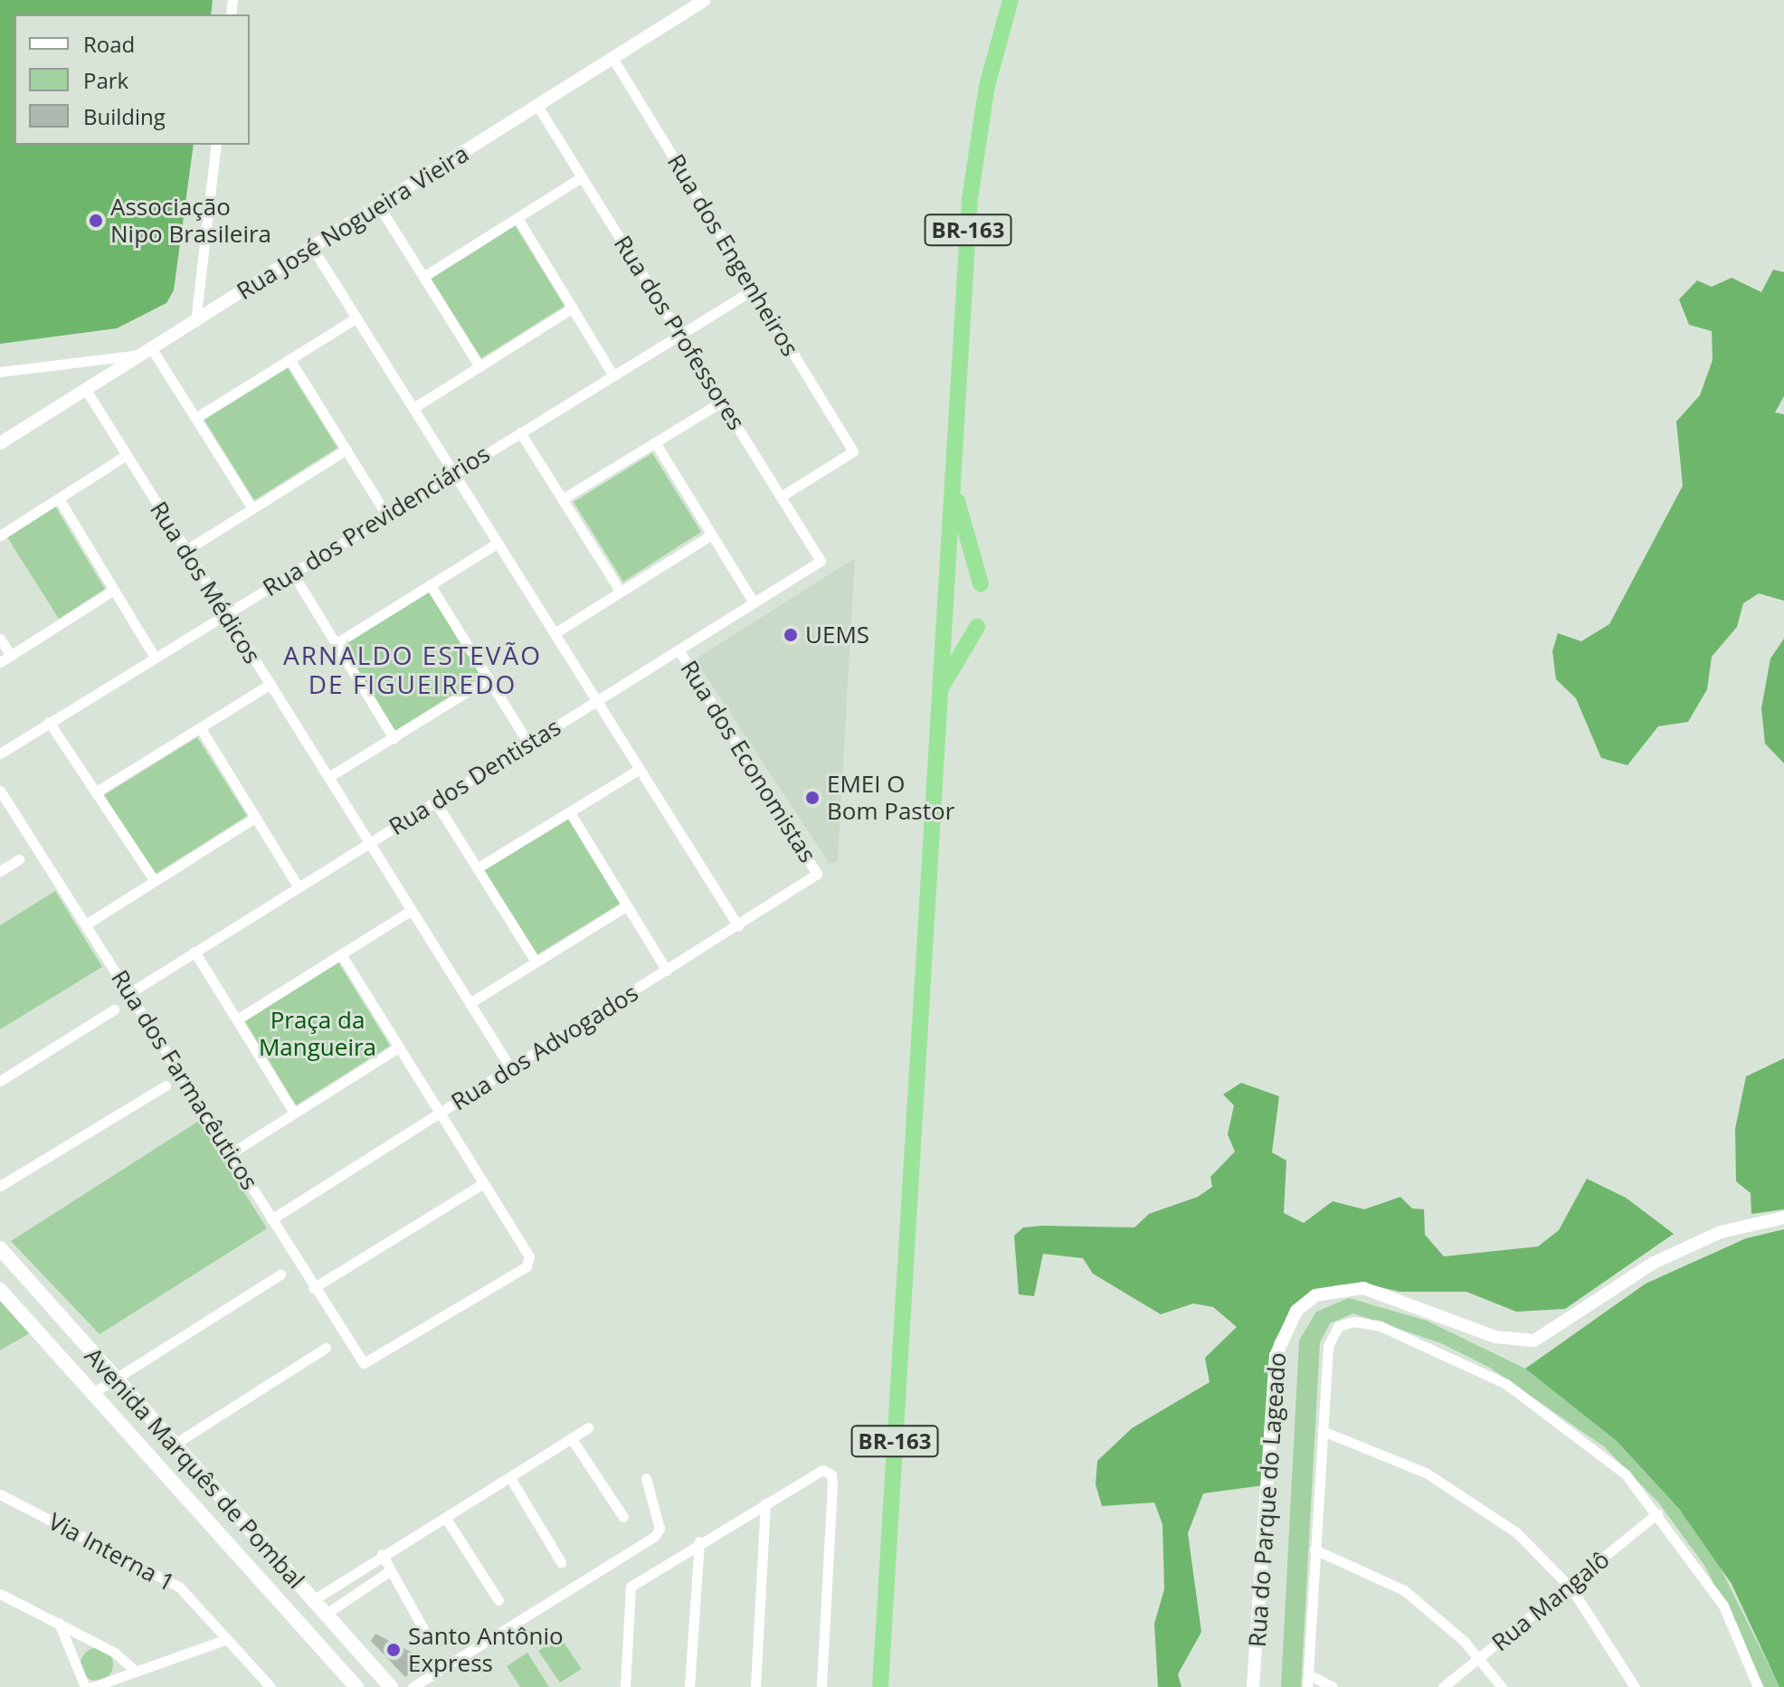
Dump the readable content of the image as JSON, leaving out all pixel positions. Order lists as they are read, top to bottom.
{
  "streets": {
    "highway": ["BR-163"],
    "main road": ["Avenida Marquês de Pombal"],
    "street": [
      "Rua José Nogueira Vieira",
      "Rua dos Engenheiros",
      "Rua dos Professores",
      "Rua dos Previdenciários",
      "Rua dos Médicos",
      "Rua dos Economistas",
      "Rua dos Dentistas",
      "Rua dos Advogados",
      "Rua dos Farmacêuticos",
      "Rua do Parque do Lageado",
      "Via Interna 1",
      "Rua Mangalô"
    ]
  },
  "crossings": [
    ["Rua José Nogueira Vieira", "Rua dos Engenheiros"],
    ["Rua José Nogueira Vieira", "Rua dos Professores"],
    ["Rua José Nogueira Vieira", "Rua dos Médicos"],
    ["Rua dos Engenheiros", "Rua dos Professores"],
    ["Rua dos Engenheiros", "Rua dos Previdenciários"],
    ["Rua dos Professores", "Rua dos Previdenciários"],
    ["Rua dos Professores", "Rua dos Dentistas"],
    ["Rua dos Previdenciários", "Rua dos Médicos"],
    ["Rua dos Médicos", "Rua dos Dentistas"],
    ["Rua dos Médicos", "Rua dos Advogados"],
    ["Rua dos Economistas", "Rua dos Dentistas"],
    ["Rua dos Economistas", "Rua dos Advogados"],
    ["Rua dos Dentistas", "Rua dos Farmacêuticos"],
    ["Rua dos Advogados", "Rua dos Farmacêuticos"]
  ],
  "districts": ["ARNALDO ESTEVÃO DE FIGUEIREDO"],
  "parks": ["Praça da Mangueira"],
  "places": [
    "Associação Nipo Brasileira",
    "UEMS",
    "EMEI O Bom Pastor",
    "Santo Antônio Express"
  ],
  "legend": ["Road", "Park", "Building"]
}
